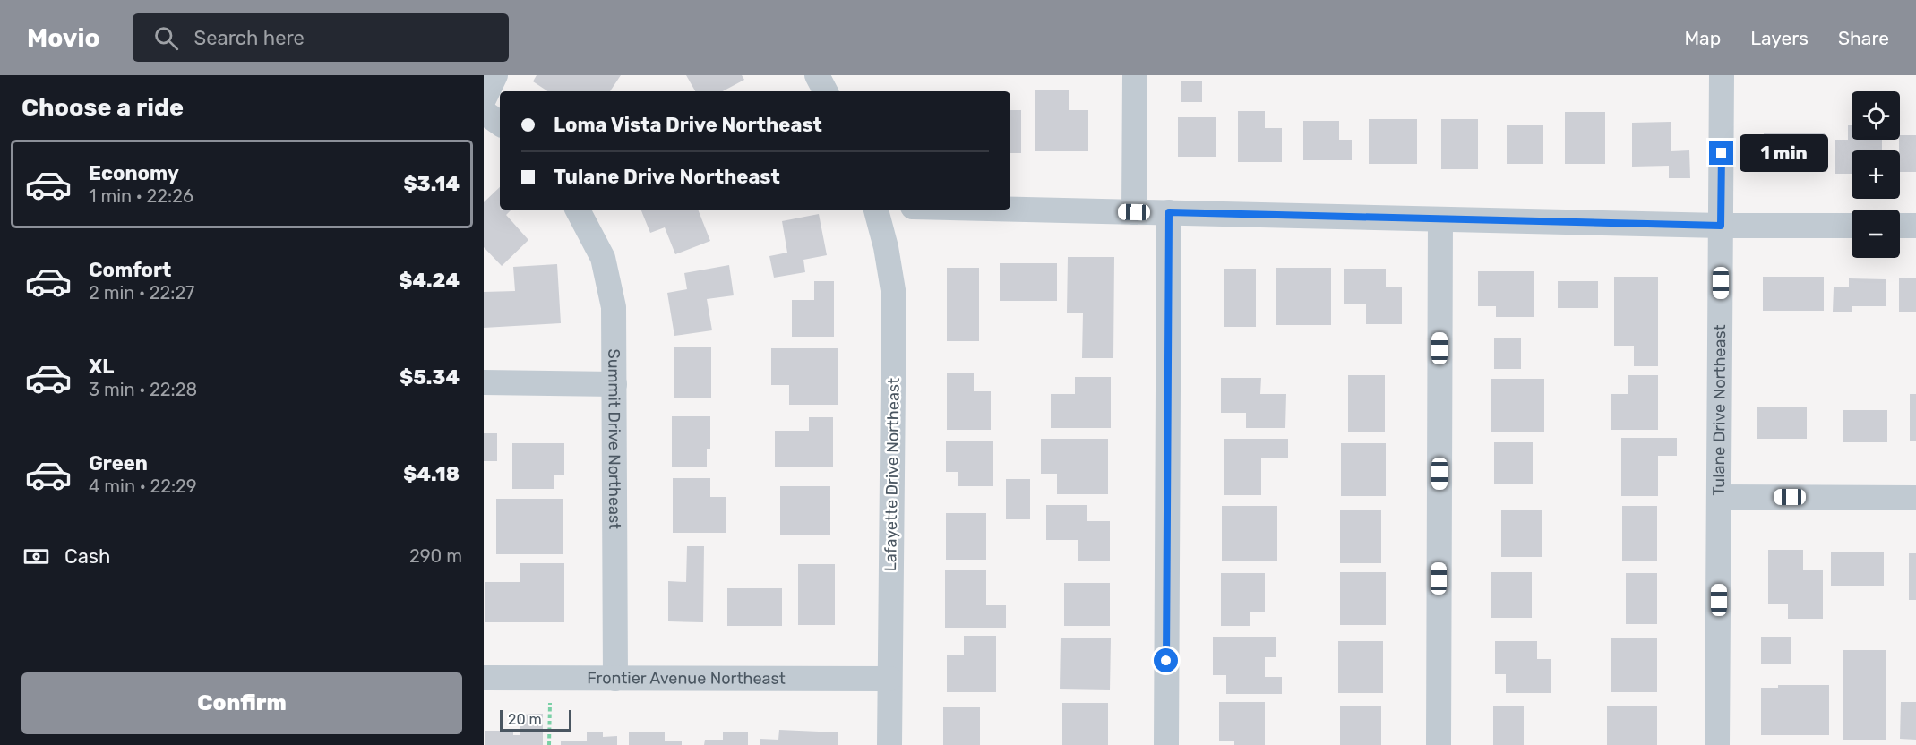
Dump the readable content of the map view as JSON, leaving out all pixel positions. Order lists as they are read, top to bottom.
{
  "streets": {
    "street": [
      "Tulane Drive Northeast",
      "Summit Drive Northeast",
      "Lafayette Drive Northeast",
      "Frontier Avenue Northeast"
    ]
  },
  "crossings": [
    ["Summit Drive Northeast", "Frontier Avenue Northeast"],
    ["Lafayette Drive Northeast", "Frontier Avenue Northeast"]
  ],
  "scale_bar": "20 m",
  "page": {
    "header": "Movio",
    "search": "Search here",
    "nav": ["Map", "Layers", "Share"],
    "heading": "Choose a ride",
    "map_buttons": ["+", "−"],
    "banner": ["Loma Vista Drive Northeast", "Tulane Drive Northeast"],
    "bubble": "1 min",
    "list": [
      {
        "name": "Economy",
        "note": "1 min · 22:26",
        "value": "$3.14"
      },
      {
        "name": "Comfort",
        "note": "2 min · 22:27",
        "value": "$4.24"
      },
      {
        "name": "XL",
        "note": "3 min · 22:28",
        "value": "$5.34"
      },
      {
        "name": "Green",
        "note": "4 min · 22:29",
        "value": "$4.18"
      }
    ],
    "pay": ["Cash", "290 m"],
    "buttons": "Confirm",
    "scale": "20 m"
  }
}
